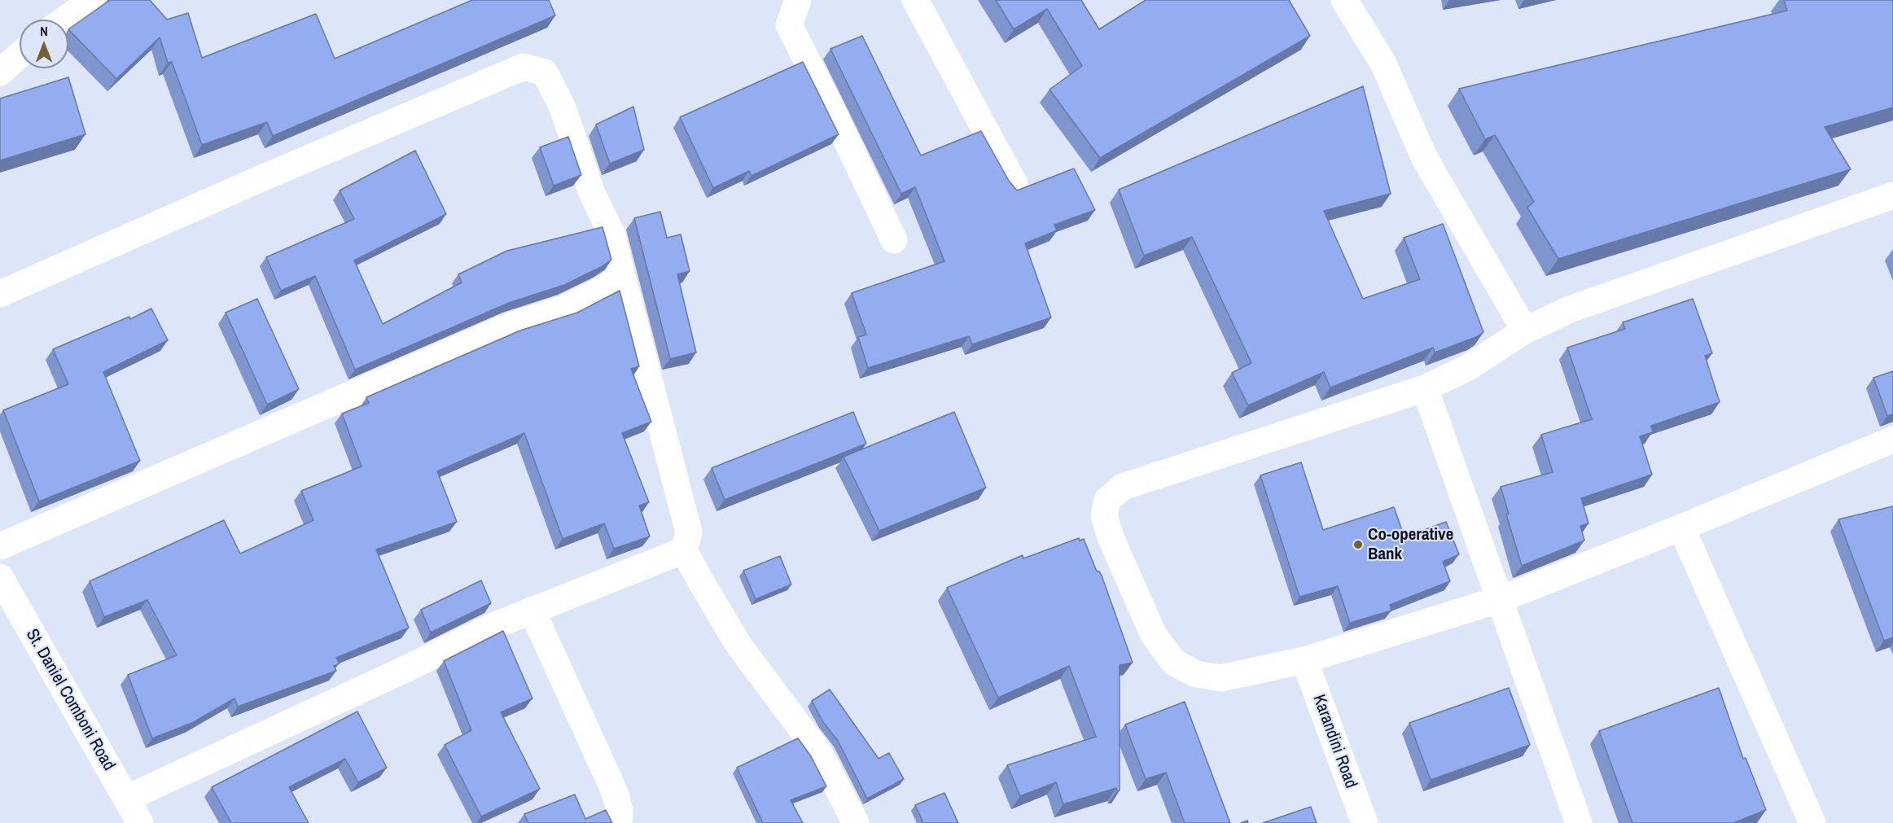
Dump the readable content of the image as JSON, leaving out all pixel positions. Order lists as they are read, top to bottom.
{
  "streets": {
    "street": ["St. Daniel Comboni Road", "Karandini Road"]
  },
  "places": ["Co-operative Bank"],
  "north": "top"
}
